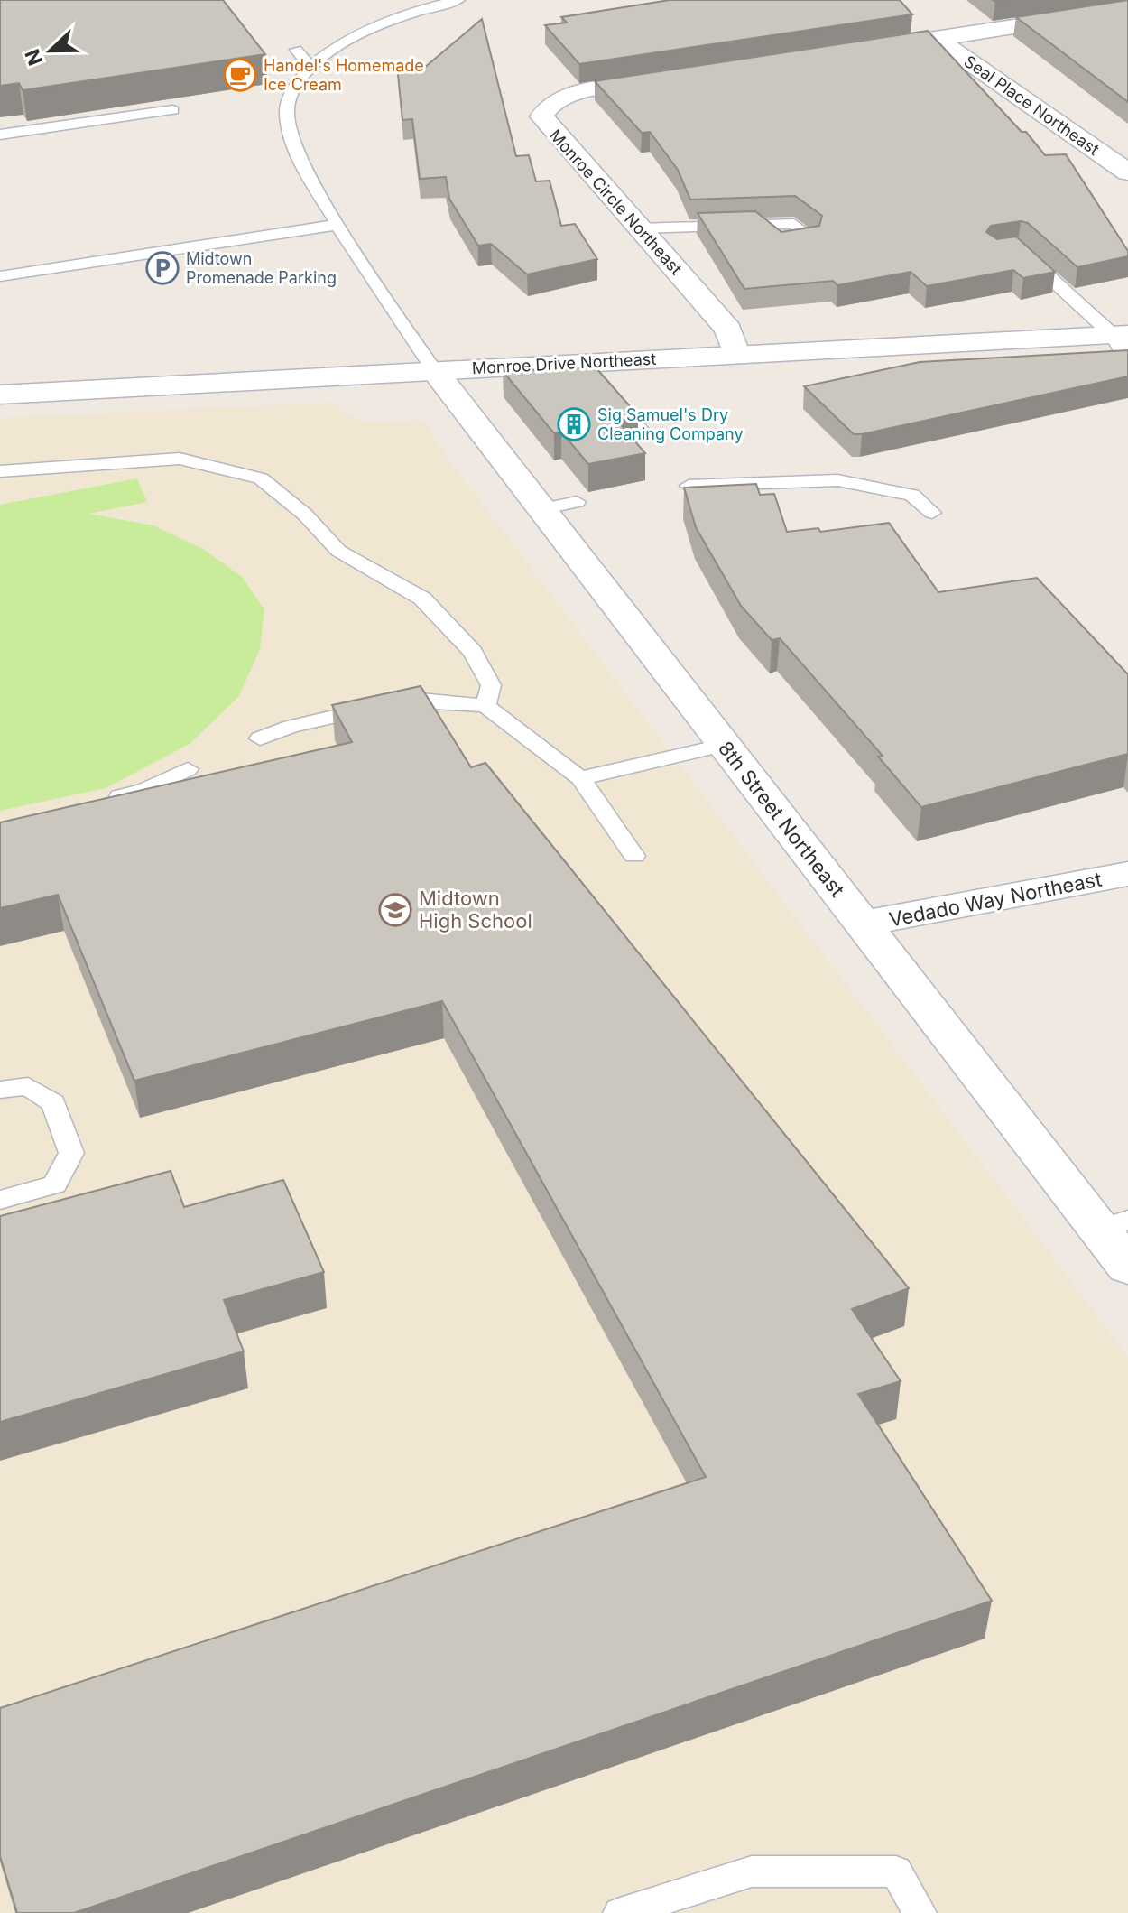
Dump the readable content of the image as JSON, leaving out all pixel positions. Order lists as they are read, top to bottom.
{
  "streets": {
    "street": [
      "Seal Place Northeast",
      "Monroe Circle Northeast",
      "Monroe Drive Northeast",
      "8th Street Northeast",
      "Vedado Way Northeast"
    ]
  },
  "crossings": [
    ["Monroe Circle Northeast", "Monroe Drive Northeast"],
    ["Monroe Drive Northeast", "8th Street Northeast"],
    ["8th Street Northeast", "Vedado Way Northeast"]
  ],
  "places": {
    "cafe": ["Handel's Homemade Ice Cream"],
    "parking": ["Midtown Promenade Parking"],
    "building": ["Sig Samuel's Dry Cleaning Company"],
    "school or university": ["Midtown High School"]
  },
  "north": "left"
}
